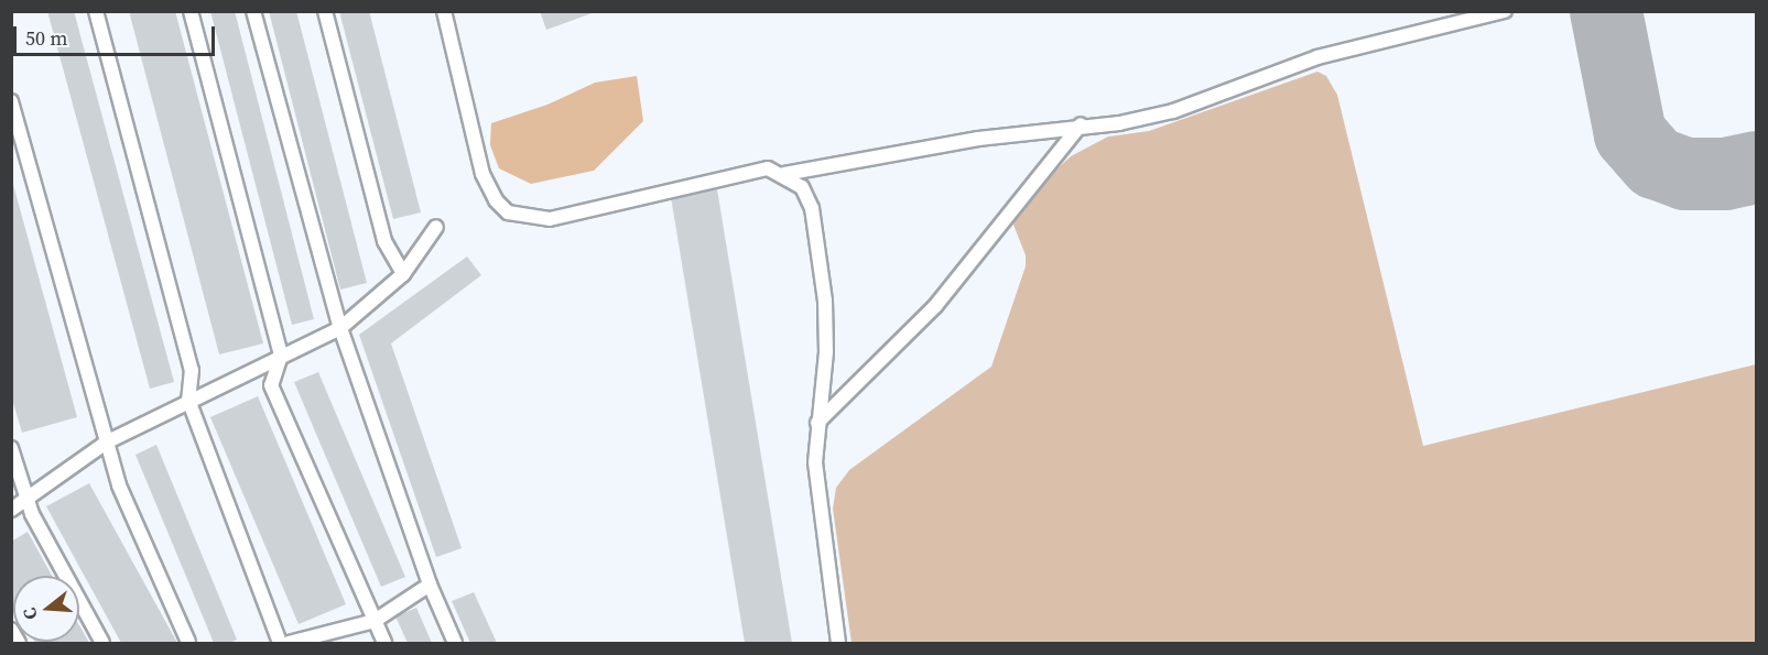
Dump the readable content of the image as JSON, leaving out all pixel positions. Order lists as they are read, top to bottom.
{
  "scale_bar": "50 m",
  "north": "left"
}
